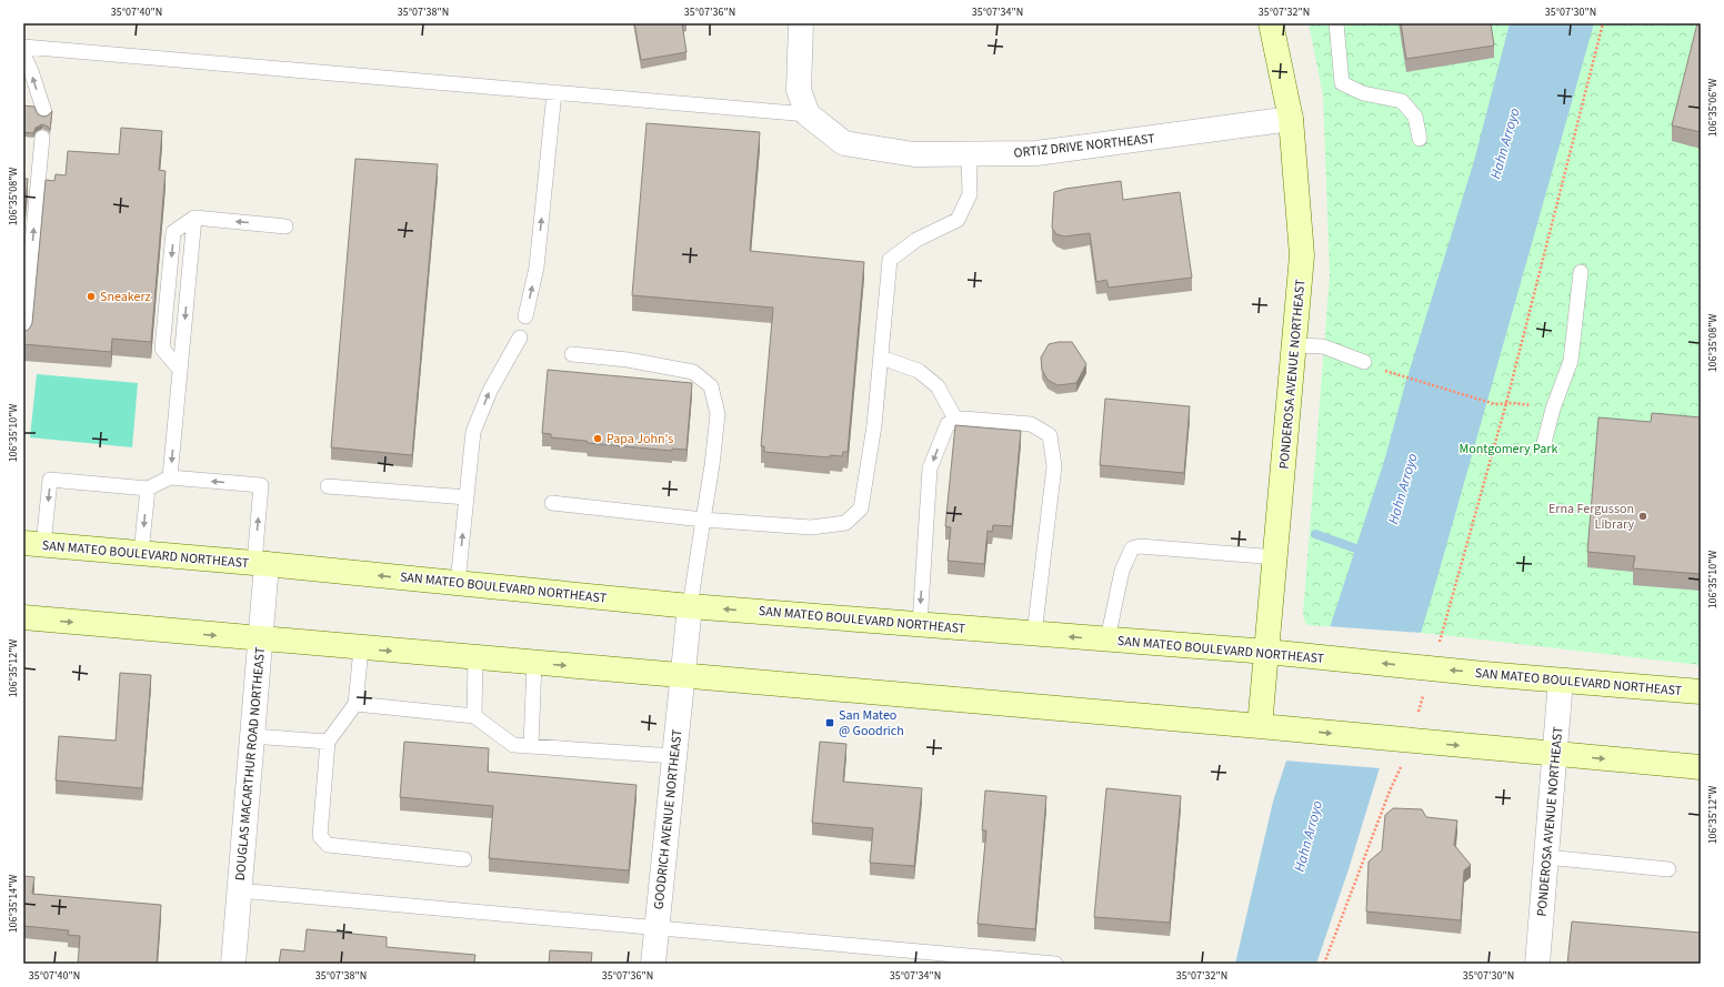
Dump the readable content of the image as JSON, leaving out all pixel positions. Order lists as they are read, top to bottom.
{
  "streets": {
    "main road": ["PONDEROSA AVENUE NORTHEAST", "SAN MATEO BOULEVARD NORTHEAST"],
    "street": ["ORTIZ DRIVE NORTHEAST", "DOUGLAS MACARTHUR ROAD NORTHEAST", "GOODRICH AVENUE NORTHEAST"]
  },
  "crossings": [
    ["ORTIZ DRIVE NORTHEAST", "PONDEROSA AVENUE NORTHEAST"],
    ["PONDEROSA AVENUE NORTHEAST", "SAN MATEO BOULEVARD NORTHEAST"],
    ["SAN MATEO BOULEVARD NORTHEAST", "DOUGLAS MACARTHUR ROAD NORTHEAST"],
    ["SAN MATEO BOULEVARD NORTHEAST", "GOODRICH AVENUE NORTHEAST"]
  ],
  "water": ["Hahn Arroyo"],
  "parks": ["Montgomery Park"],
  "places": {
    "other": ["Sneakerz", "Papa John's", "Erna Fergusson Library"],
    "transit": ["San Mateo @ Goodrich"]
  },
  "coordinates": [
    "35°07'40\"N",
    "35°07'38\"N",
    "35°07'36\"N",
    "35°07'34\"N",
    "35°07'32\"N",
    "35°07'30\"N",
    "106°35'06\"W",
    "106°35'08\"W",
    "106°35'10\"W",
    "106°35'12\"W",
    "106°35'14\"W"
  ]
}
